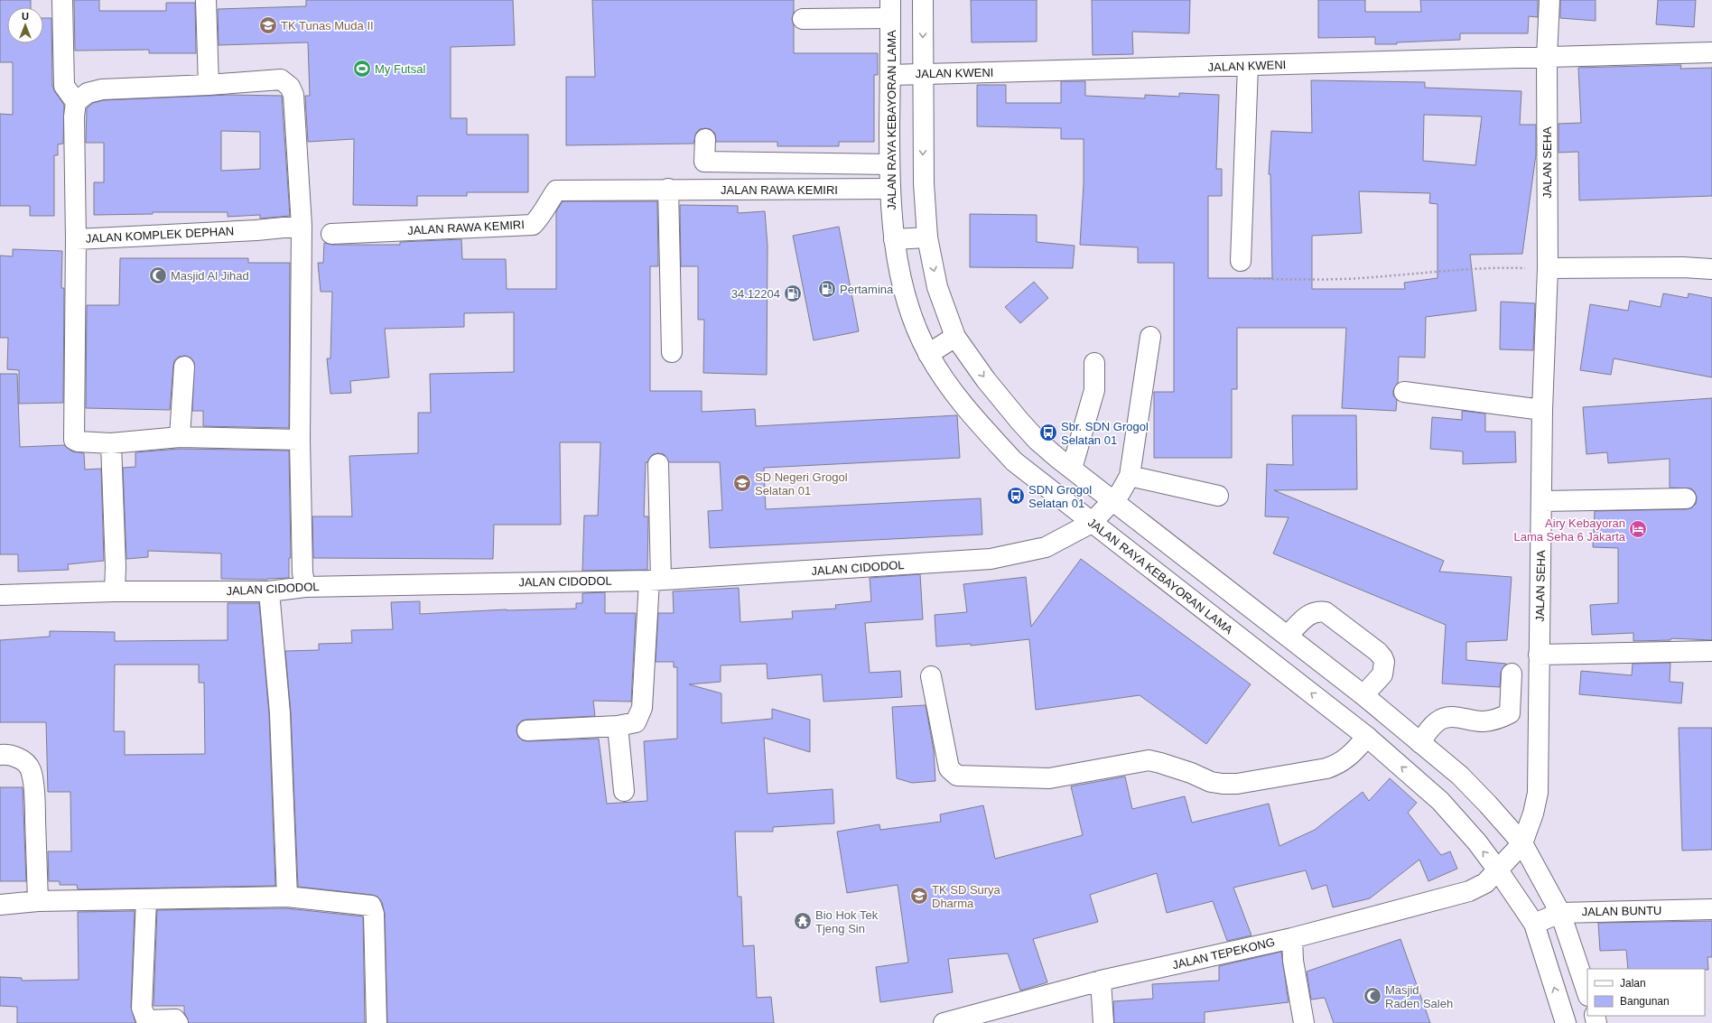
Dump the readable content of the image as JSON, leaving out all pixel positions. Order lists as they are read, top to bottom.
{
  "streets": {
    "street": [
      "JALAN KWENI",
      "JALAN RAYA KEBAYORAN LAMA",
      "JALAN SEHA",
      "JALAN RAWA KEMIRI",
      "JALAN KOMPLEK DEPHAN",
      "JALAN CIDODOL",
      "JALAN BUNTU",
      "JALAN TEPEKONG"
    ]
  },
  "crossings": [
    ["JALAN KWENI", "JALAN RAYA KEBAYORAN LAMA"],
    ["JALAN KWENI", "JALAN SEHA"],
    ["JALAN RAYA KEBAYORAN LAMA", "JALAN SEHA"],
    ["JALAN RAYA KEBAYORAN LAMA", "JALAN RAWA KEMIRI"],
    ["JALAN RAYA KEBAYORAN LAMA", "JALAN CIDODOL"],
    ["JALAN RAYA KEBAYORAN LAMA", "JALAN BUNTU"],
    ["JALAN RAYA KEBAYORAN LAMA", "JALAN TEPEKONG"],
    ["JALAN SEHA", "JALAN TEPEKONG"]
  ],
  "places": {
    "school or university": ["TK Tunas Muda II", "SD Negeri Grogol Selatan 01", "TK SD Surya Dharma"],
    "sports": ["My Futsal"],
    "mosque": ["Masjid Al Jihad", "Masjid Raden Saleh"],
    "fuel station": ["Pertamina", "34.12204"],
    "bus stop": ["Sbr. SDN Grogol Selatan 01", "SDN Grogol Selatan 01"],
    "hotel": ["Airy Kebayoran Lama Seha 6 Jakarta"],
    "temple": ["Bio Hok Tek Tjeng Sin"]
  },
  "legend": ["Jalan", "Bangunan"],
  "north": "top"
}
